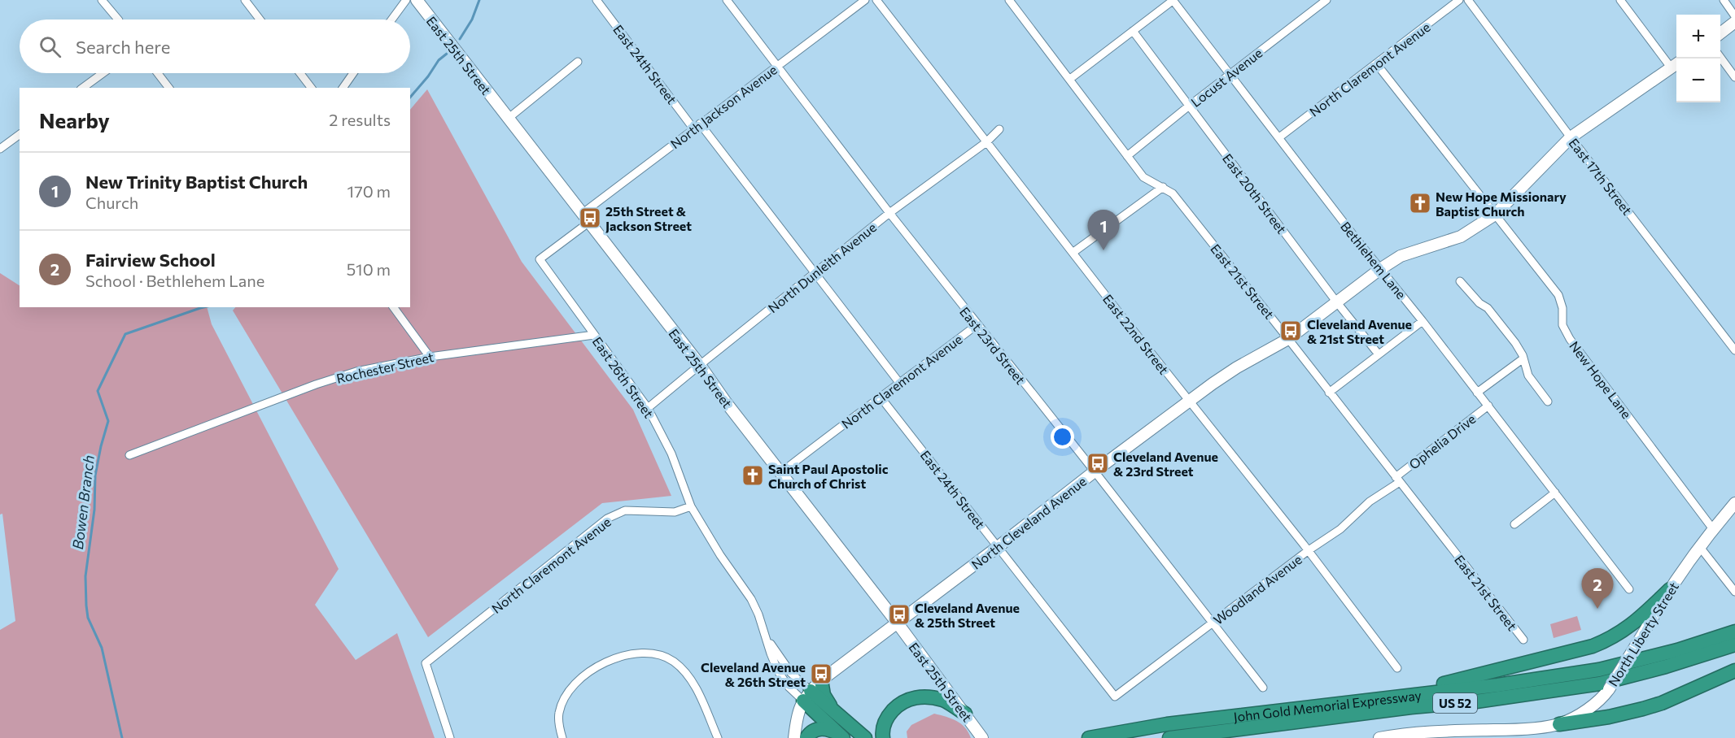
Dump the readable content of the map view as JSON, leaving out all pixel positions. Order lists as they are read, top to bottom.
{
  "streets": {
    "highway": ["US 52", "John Gold Memorial Expressway"],
    "street": [
      "East 25th Street",
      "East 24th Street",
      "North Claremont Avenue",
      "Locust Avenue",
      "North Jackson Avenue",
      "East 17th Street",
      "East 20th Street",
      "Bethlehem Lane",
      "North Dunleith Avenue",
      "East 21st Street",
      "East 22nd Street",
      "East 23rd Street",
      "Rochester Street",
      "East 26th Street",
      "New Hope Lane",
      "Ophelia Drive",
      "North Cleveland Avenue",
      "Woodland Avenue",
      "North Liberty Street"
    ]
  },
  "crossings": [
    ["East 25th Street", "North Claremont Avenue"],
    ["East 25th Street", "North Jackson Avenue"],
    ["East 25th Street", "North Dunleith Avenue"],
    ["East 25th Street", "North Cleveland Avenue"],
    ["East 24th Street", "North Claremont Avenue"],
    ["East 24th Street", "North Jackson Avenue"],
    ["East 24th Street", "North Dunleith Avenue"],
    ["East 24th Street", "North Cleveland Avenue"],
    ["East 24th Street", "Woodland Avenue"],
    ["North Claremont Avenue", "Bethlehem Lane"],
    ["North Claremont Avenue", "East 23rd Street"],
    ["North Claremont Avenue", "East 26th Street"],
    ["North Claremont Avenue", "New Hope Lane"],
    ["Locust Avenue", "East 20th Street"],
    ["Locust Avenue", "Bethlehem Lane"],
    ["Locust Avenue", "East 21st Street"],
    ["North Jackson Avenue", "East 23rd Street"],
    ["North Jackson Avenue", "East 26th Street"],
    ["East 17th Street", "North Cleveland Avenue"],
    ["East 20th Street", "North Cleveland Avenue"],
    ["Bethlehem Lane", "Ophelia Drive"],
    ["Bethlehem Lane", "North Cleveland Avenue"],
    ["North Dunleith Avenue", "East 22nd Street"],
    ["North Dunleith Avenue", "East 23rd Street"],
    ["North Dunleith Avenue", "East 26th Street"],
    ["East 21st Street", "Ophelia Drive"],
    ["East 21st Street", "North Cleveland Avenue"],
    ["East 21st Street", "Woodland Avenue"],
    ["East 22nd Street", "North Cleveland Avenue"],
    ["East 22nd Street", "Woodland Avenue"],
    ["East 23rd Street", "North Cleveland Avenue"],
    ["East 23rd Street", "Woodland Avenue"],
    ["Rochester Street", "East 26th Street"],
    ["New Hope Lane", "North Cleveland Avenue"],
    ["New Hope Lane", "North Liberty Street"],
    ["Ophelia Drive", "Woodland Avenue"]
  ],
  "water": ["Bowen Branch"],
  "places": {
    "church": ["New Hope Missionary Baptist Church", "Saint Paul Apostolic Church of Christ"],
    "bus stop": [
      "25th Street & Jackson Street",
      "Cleveland Avenue & 21st Street",
      "Cleveland Avenue & 23rd Street",
      "Cleveland Avenue & 25th Street",
      "Cleveland Avenue & 26th Street"
    ]
  },
  "page": {
    "map_buttons": ["+", "−"],
    "search": "Search here",
    "heading": ["Nearby", "2 results"],
    "list": [
      {
        "mark": "1",
        "name": "New Trinity Baptist Church",
        "note": "Church",
        "value": "170 m"
      },
      {
        "mark": "2",
        "name": "Fairview School",
        "note": "School · Bethlehem Lane",
        "value": "510 m"
      }
    ],
    "pins": ["1", "2"]
  }
}
